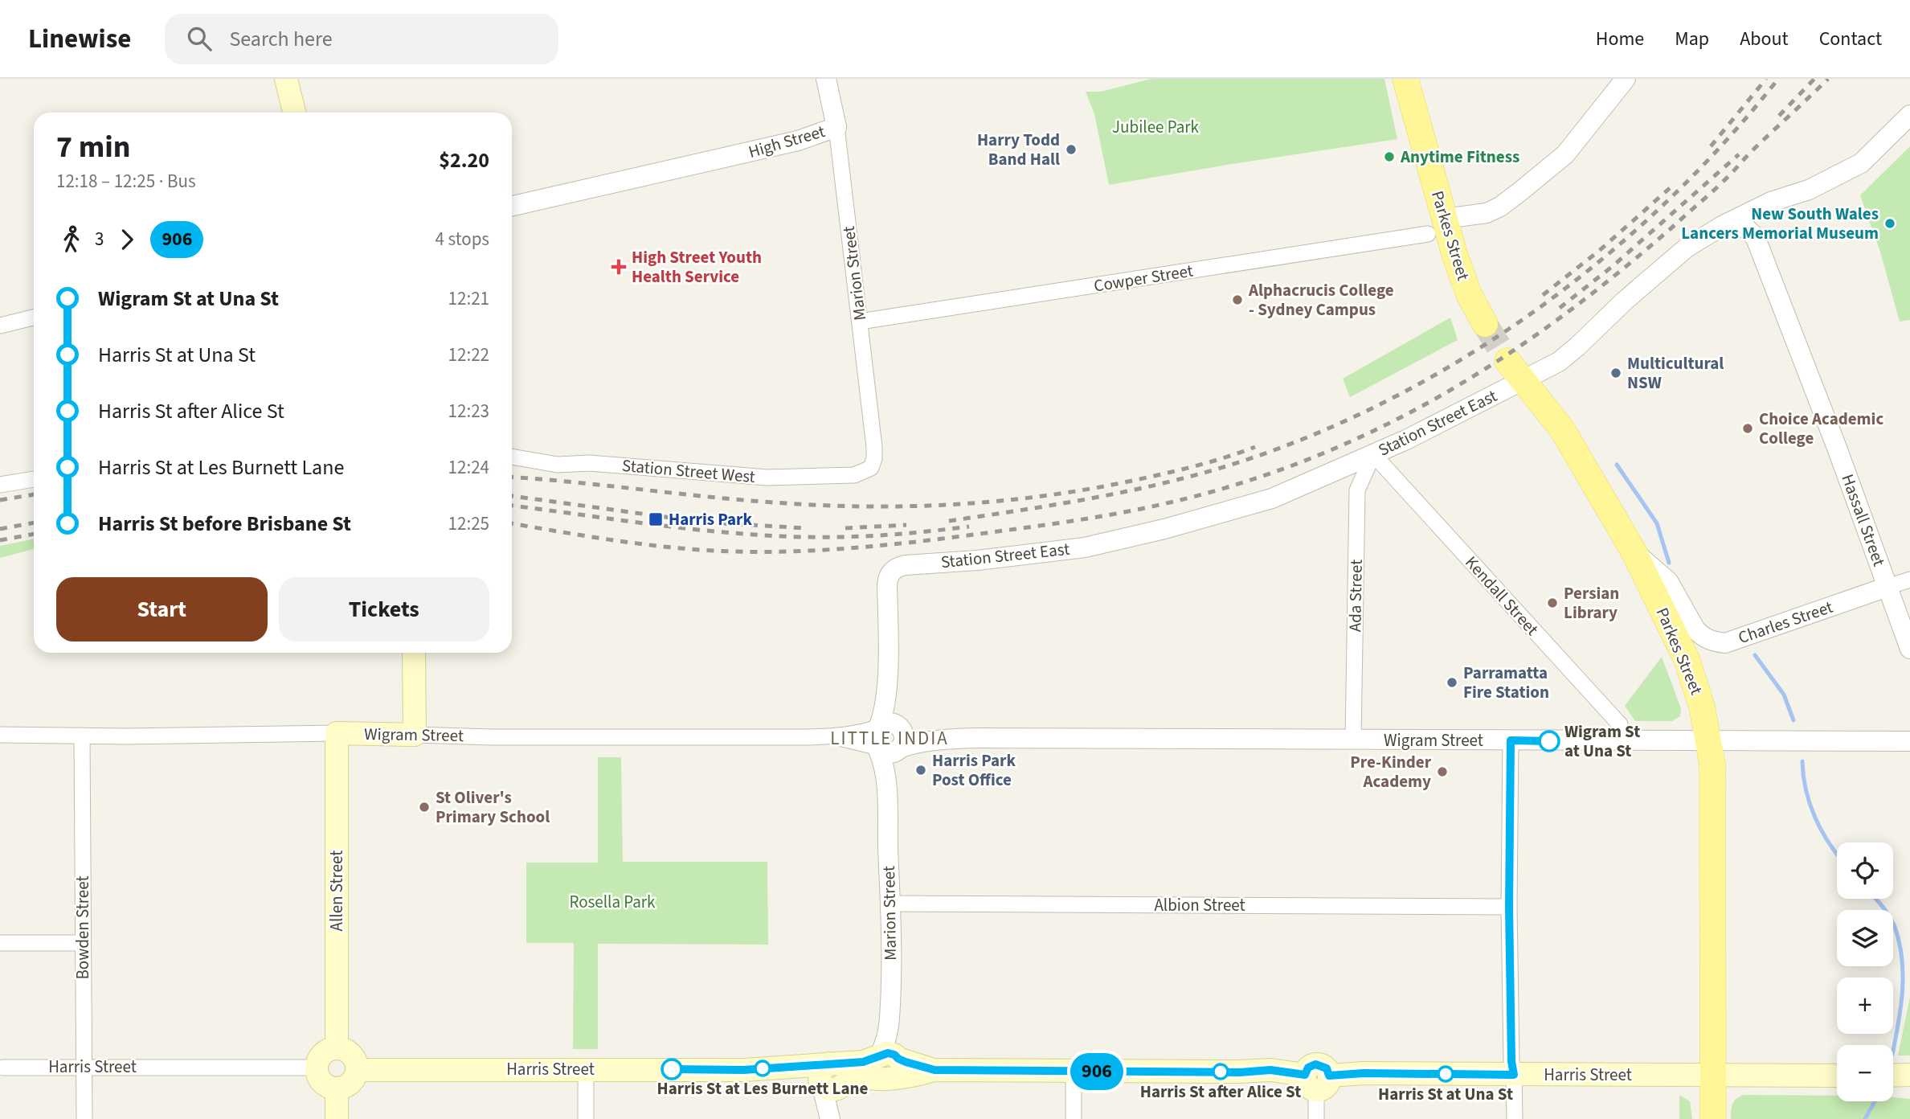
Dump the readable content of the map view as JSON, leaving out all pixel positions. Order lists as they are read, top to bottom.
{
  "streets": {
    "main road": [
      "Parkes Street",
      "Wigram Street",
      "Allen Street",
      "Harris Street"
    ],
    "street": [
      "High Street",
      "Marion Street",
      "Cowper Street",
      "Station Street East",
      "Station Street West",
      "Hassall Street",
      "Ada Street",
      "Kendall Street",
      "Charles Street",
      "Albion Street",
      "Bowden Street"
    ]
  },
  "crossings": [
    ["High Street", "Marion Street"],
    ["Parkes Street", "Cowper Street"],
    ["Parkes Street", "Station Street East"],
    ["Parkes Street", "Charles Street"],
    ["Parkes Street", "Wigram Street"],
    ["Parkes Street", "Harris Street"],
    ["Marion Street", "Cowper Street"],
    ["Marion Street", "Station Street East"],
    ["Marion Street", "Station Street West"],
    ["Marion Street", "Wigram Street"],
    ["Marion Street", "Albion Street"],
    ["Marion Street", "Harris Street"],
    ["Station Street East", "Hassall Street"],
    ["Station Street East", "Ada Street"],
    ["Station Street East", "Kendall Street"],
    ["Hassall Street", "Charles Street"],
    ["Ada Street", "Kendall Street"],
    ["Ada Street", "Wigram Street"],
    ["Kendall Street", "Wigram Street"],
    ["Wigram Street", "Allen Street"],
    ["Wigram Street", "Bowden Street"],
    ["Allen Street", "Harris Street"],
    ["Bowden Street", "Harris Street"]
  ],
  "districts": ["LITTLE INDIA"],
  "parks": ["Jubilee Park", "Rosella Park"],
  "places": {
    "other": [
      "Harry Todd Band Hall",
      "Anytime Fitness",
      "New South Wales Lancers Memorial Museum",
      "Alphacrucis College - Sydney Campus",
      "Multicultural NSW",
      "Choice Academic College",
      "Persian Library",
      "Parramatta Fire Station",
      "Wigram St at Una St",
      "Harris Park Post Office",
      "Pre-Kinder Academy",
      "St Oliver's Primary School",
      "Harris St at Les Burnett Lane",
      "Harris St after Alice St",
      "Harris St at Una St"
    ],
    "health": ["High Street Youth Health Service"],
    "transit": ["Harris Park"]
  },
  "lines": ["bus line 906"],
  "page": {
    "header": "Linewise",
    "search": "Search here",
    "nav": [
      "Home",
      "Map",
      "About",
      "Contact"
    ],
    "on_map": "906",
    "heading": ["7 min", "12:18 – 12:25 · Bus", "$2.20"],
    "legs": ["3", "906", "4 stops"],
    "list": [
      {
        "name": "Wigram St at Una St",
        "value": "12:21"
      },
      {
        "name": "Harris St at Una St",
        "value": "12:22"
      },
      {
        "name": "Harris St after Alice St",
        "value": "12:23"
      },
      {
        "name": "Harris St at Les Burnett Lane",
        "value": "12:24"
      },
      {
        "name": "Harris St before Brisbane St",
        "value": "12:25"
      }
    ],
    "buttons": ["Start", "Tickets"],
    "map_buttons": ["+", "−"]
  }
}
